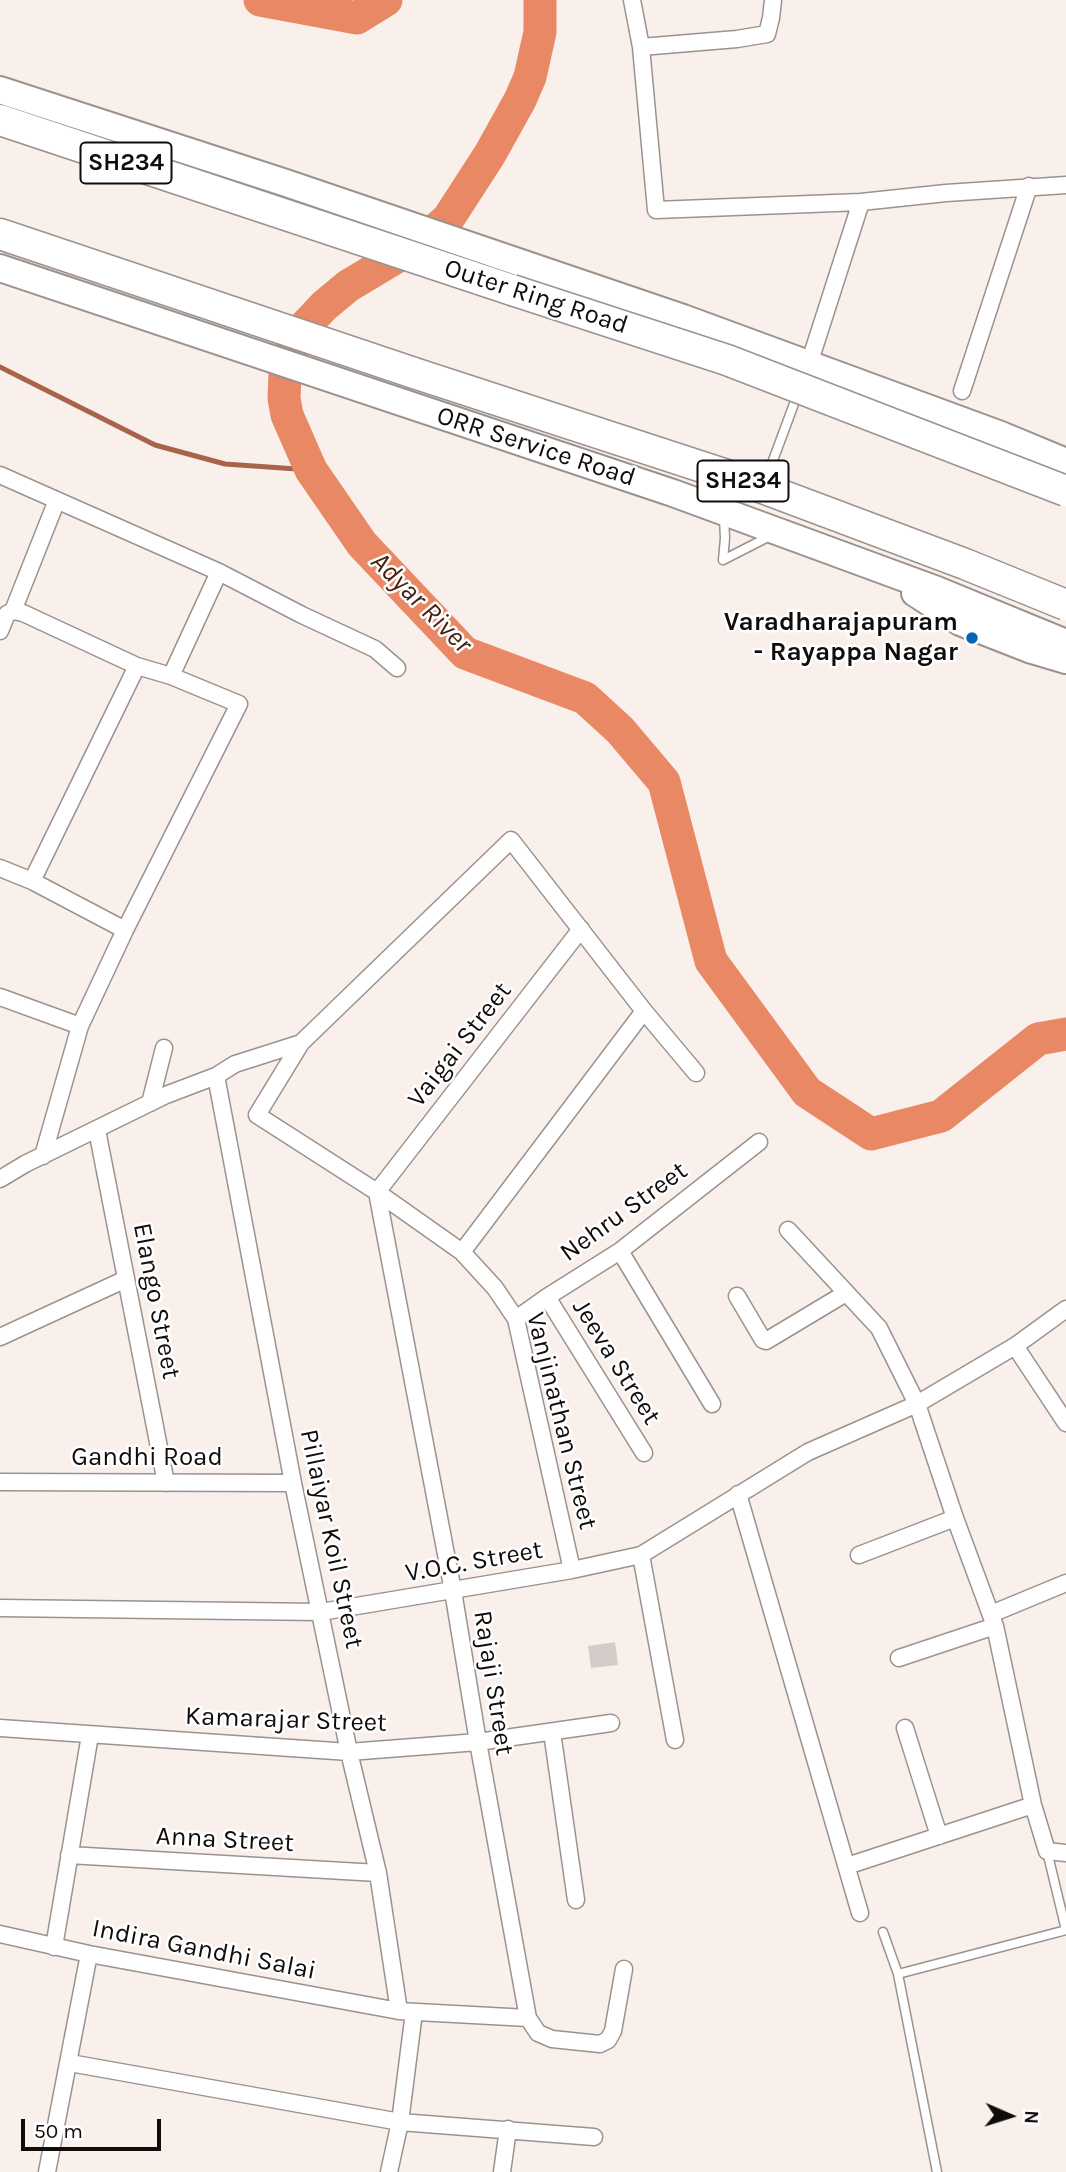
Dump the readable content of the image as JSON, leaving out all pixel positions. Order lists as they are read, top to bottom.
{
  "streets": {
    "highway": ["SH234", "Outer Ring Road"],
    "main road": ["ORR Service Road"],
    "street": [
      "Vaigai Street",
      "Nehru Street",
      "Elango Street",
      "Jeeva Street",
      "Vanjinathan Street",
      "Gandhi Road",
      "Pillaiyar Koil Street",
      "V.O.C. Street",
      "Rajaji Street",
      "Kamarajar Street",
      "Anna Street",
      "Indira Gandhi Salai"
    ]
  },
  "crossings": [
    ["Vaigai Street", "Vanjinathan Street"],
    ["Vaigai Street", "Rajaji Street"],
    ["Nehru Street", "Jeeva Street"],
    ["Nehru Street", "Vanjinathan Street"],
    ["Elango Street", "Gandhi Road"],
    ["Vanjinathan Street", "V.O.C. Street"],
    ["Vanjinathan Street", "Rajaji Street"],
    ["Gandhi Road", "Pillaiyar Koil Street"],
    ["Pillaiyar Koil Street", "V.O.C. Street"],
    ["Pillaiyar Koil Street", "Kamarajar Street"],
    ["Pillaiyar Koil Street", "Anna Street"],
    ["Pillaiyar Koil Street", "Indira Gandhi Salai"],
    ["V.O.C. Street", "Rajaji Street"],
    ["Rajaji Street", "Kamarajar Street"],
    ["Rajaji Street", "Indira Gandhi Salai"]
  ],
  "water": ["Adyar River"],
  "places": ["Varadharajapuram - Rayappa Nagar"],
  "scale_bar": "50 m",
  "north": "right"
}
